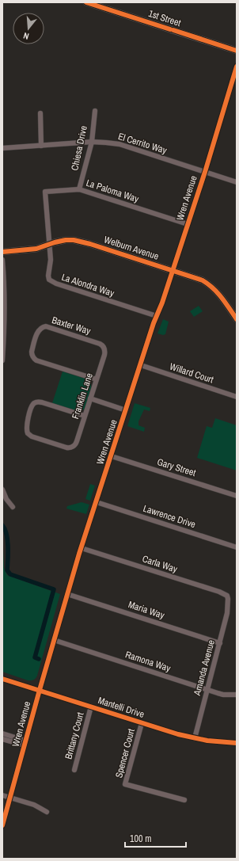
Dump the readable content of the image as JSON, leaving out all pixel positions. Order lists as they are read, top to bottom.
{
  "streets": {
    "main road": ["1st Street", "Welburn Avenue"],
    "street": [
      "El Cerrito Way",
      "Chiesa Drive",
      "La Paloma Way",
      "Wren Avenue",
      "La Alondra Way",
      "Baxter Way",
      "Willard Court",
      "Franklin Lane",
      "Gary Street",
      "Lawrence Drive",
      "Carla Way",
      "Maria Way",
      "Ramona Way",
      "Amanda Avenue",
      "Mantelli Drive",
      "Brittany Court",
      "Spencer Court"
    ]
  },
  "crossings": [
    ["El Cerrito Way", "Chiesa Drive"],
    ["El Cerrito Way", "Wren Avenue"],
    ["Chiesa Drive", "La Paloma Way"],
    ["La Paloma Way", "Wren Avenue"],
    ["La Paloma Way", "Welburn Avenue"],
    ["La Paloma Way", "La Alondra Way"],
    ["Wren Avenue", "Welburn Avenue"],
    ["Wren Avenue", "La Alondra Way"],
    ["Wren Avenue", "Willard Court"],
    ["Wren Avenue", "Gary Street"],
    ["Wren Avenue", "Lawrence Drive"],
    ["Wren Avenue", "Carla Way"],
    ["Wren Avenue", "Maria Way"],
    ["Wren Avenue", "Ramona Way"],
    ["Wren Avenue", "Mantelli Drive"],
    ["Welburn Avenue", "La Alondra Way"],
    ["Baxter Way", "Franklin Lane"],
    ["Carla Way", "Amanda Avenue"],
    ["Maria Way", "Amanda Avenue"],
    ["Ramona Way", "Amanda Avenue"],
    ["Amanda Avenue", "Mantelli Drive"],
    ["Mantelli Drive", "Brittany Court"],
    ["Mantelli Drive", "Spencer Court"]
  ],
  "scale_bar": "100 m",
  "north": "bottom"
}
